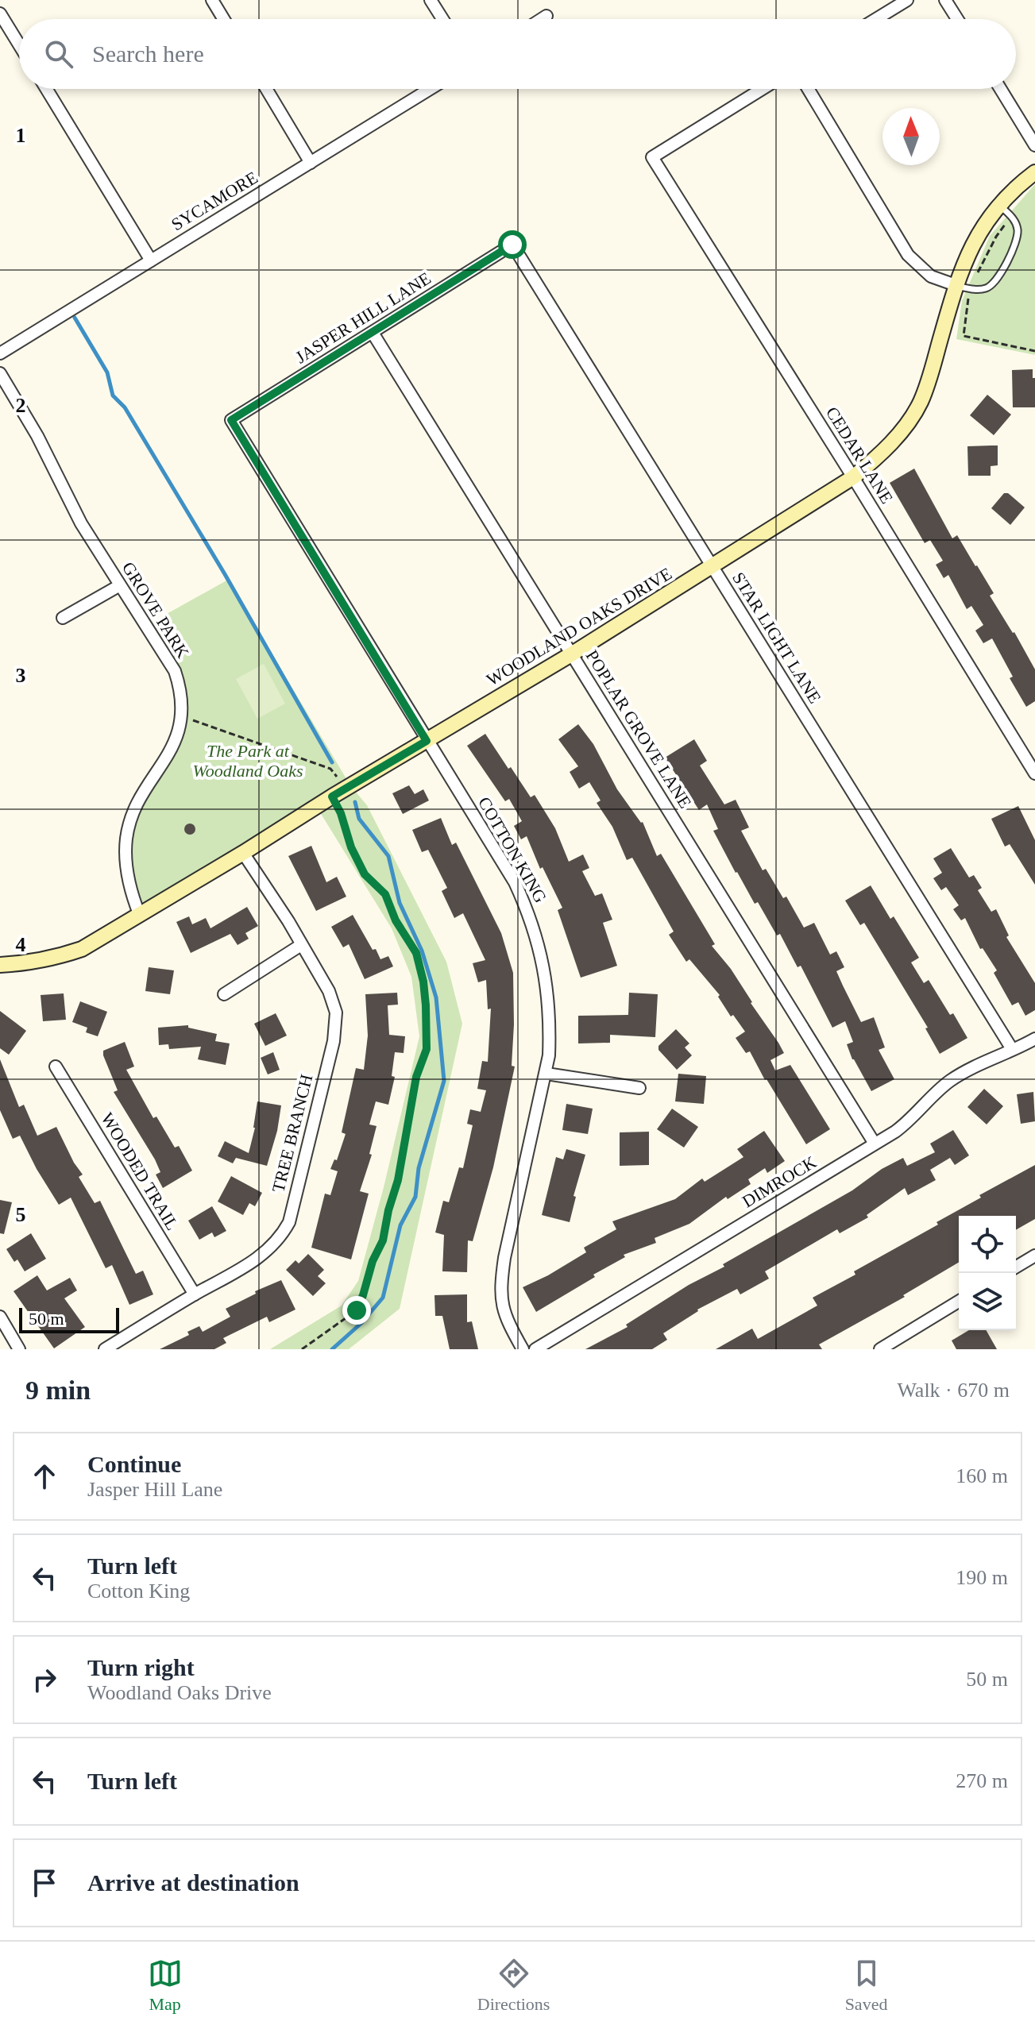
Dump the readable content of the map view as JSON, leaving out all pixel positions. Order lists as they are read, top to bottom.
{
  "streets": {
    "street": [
      "SYCAMORE",
      "JASPER HILL LANE",
      "CEDAR LANE",
      "GROVE PARK",
      "WOODLAND OAKS DRIVE",
      "STAR LIGHT LANE",
      "POPLAR GROVE LANE",
      "COTTON KING",
      "TREE BRANCH",
      "WOODED TRAIL",
      "DIMROCK"
    ]
  },
  "crossings": [
    ["JASPER HILL LANE", "STAR LIGHT LANE"],
    ["JASPER HILL LANE", "POPLAR GROVE LANE"],
    ["JASPER HILL LANE", "COTTON KING"],
    ["CEDAR LANE", "WOODLAND OAKS DRIVE"],
    ["GROVE PARK", "WOODLAND OAKS DRIVE"],
    ["WOODLAND OAKS DRIVE", "STAR LIGHT LANE"],
    ["WOODLAND OAKS DRIVE", "POPLAR GROVE LANE"],
    ["WOODLAND OAKS DRIVE", "COTTON KING"],
    ["WOODLAND OAKS DRIVE", "TREE BRANCH"],
    ["STAR LIGHT LANE", "DIMROCK"],
    ["POPLAR GROVE LANE", "DIMROCK"],
    ["TREE BRANCH", "WOODED TRAIL"]
  ],
  "parks": ["The Park at Woodland Oaks"],
  "scale_bar": "50 m",
  "north": "top",
  "page": {
    "search": "Search here",
    "scale": "50 m",
    "heading": ["9 min", "Walk · 670 m"],
    "list": [
      ["Continue", "Jasper Hill Lane", "160 m"],
      ["Turn left", "Cotton King", "190 m"],
      ["Turn right", "Woodland Oaks Drive", "50 m"],
      ["Turn left", "270 m"],
      "Arrive at destination"
    ],
    "nav": ["Map", "Directions", "Saved"]
  },
  "grid": {
    "rows": [
      "1",
      "2",
      "3",
      "4",
      "5"
    ]
  }
}
